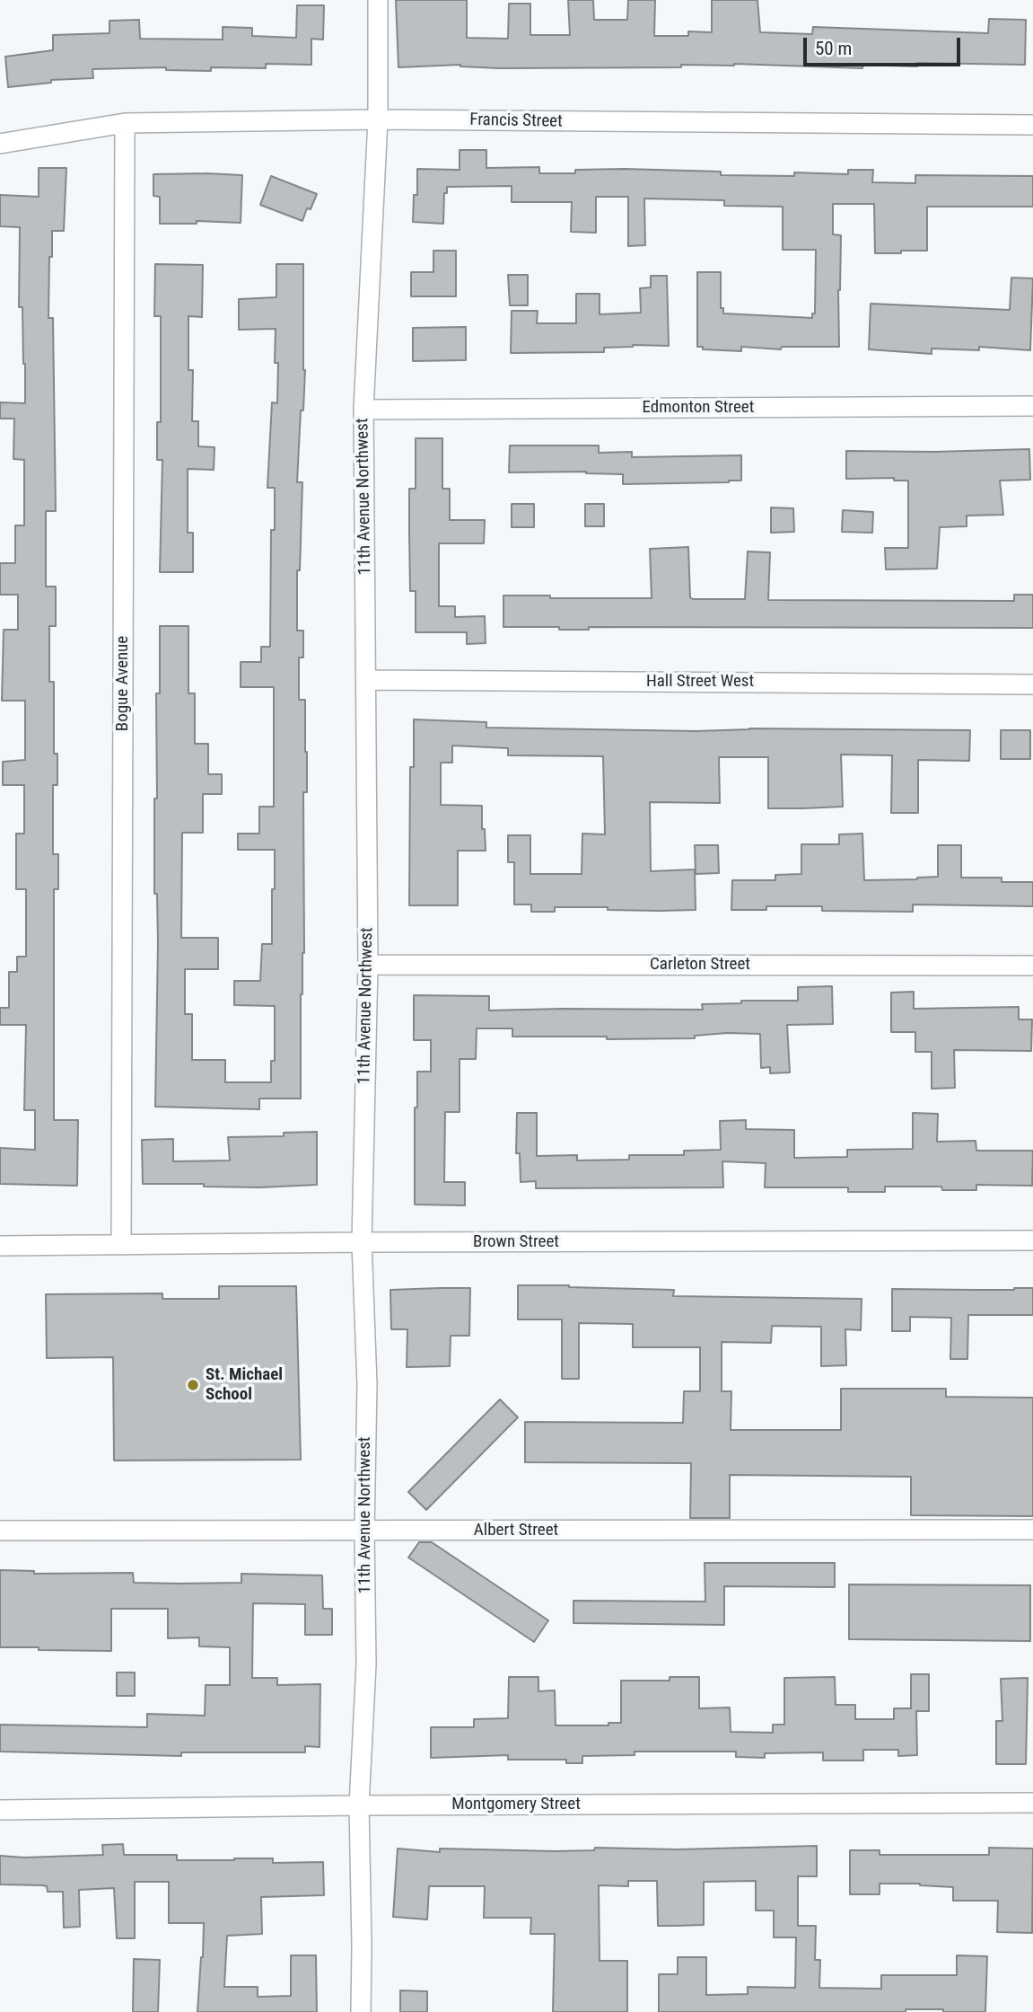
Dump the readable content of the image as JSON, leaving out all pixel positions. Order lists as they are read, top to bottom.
{
  "streets": {
    "street": [
      "Francis Street",
      "Edmonton Street",
      "11th Avenue Northwest",
      "Hall Street West",
      "Bogue Avenue",
      "Carleton Street",
      "Brown Street",
      "Albert Street",
      "Montgomery Street"
    ]
  },
  "crossings": [
    ["Francis Street", "11th Avenue Northwest"],
    ["Francis Street", "Bogue Avenue"],
    ["Edmonton Street", "11th Avenue Northwest"],
    ["11th Avenue Northwest", "Hall Street West"],
    ["11th Avenue Northwest", "Carleton Street"],
    ["11th Avenue Northwest", "Brown Street"],
    ["11th Avenue Northwest", "Albert Street"],
    ["11th Avenue Northwest", "Montgomery Street"],
    ["Bogue Avenue", "Brown Street"]
  ],
  "places": ["St. Michael School"],
  "scale_bar": "50 m"
}
